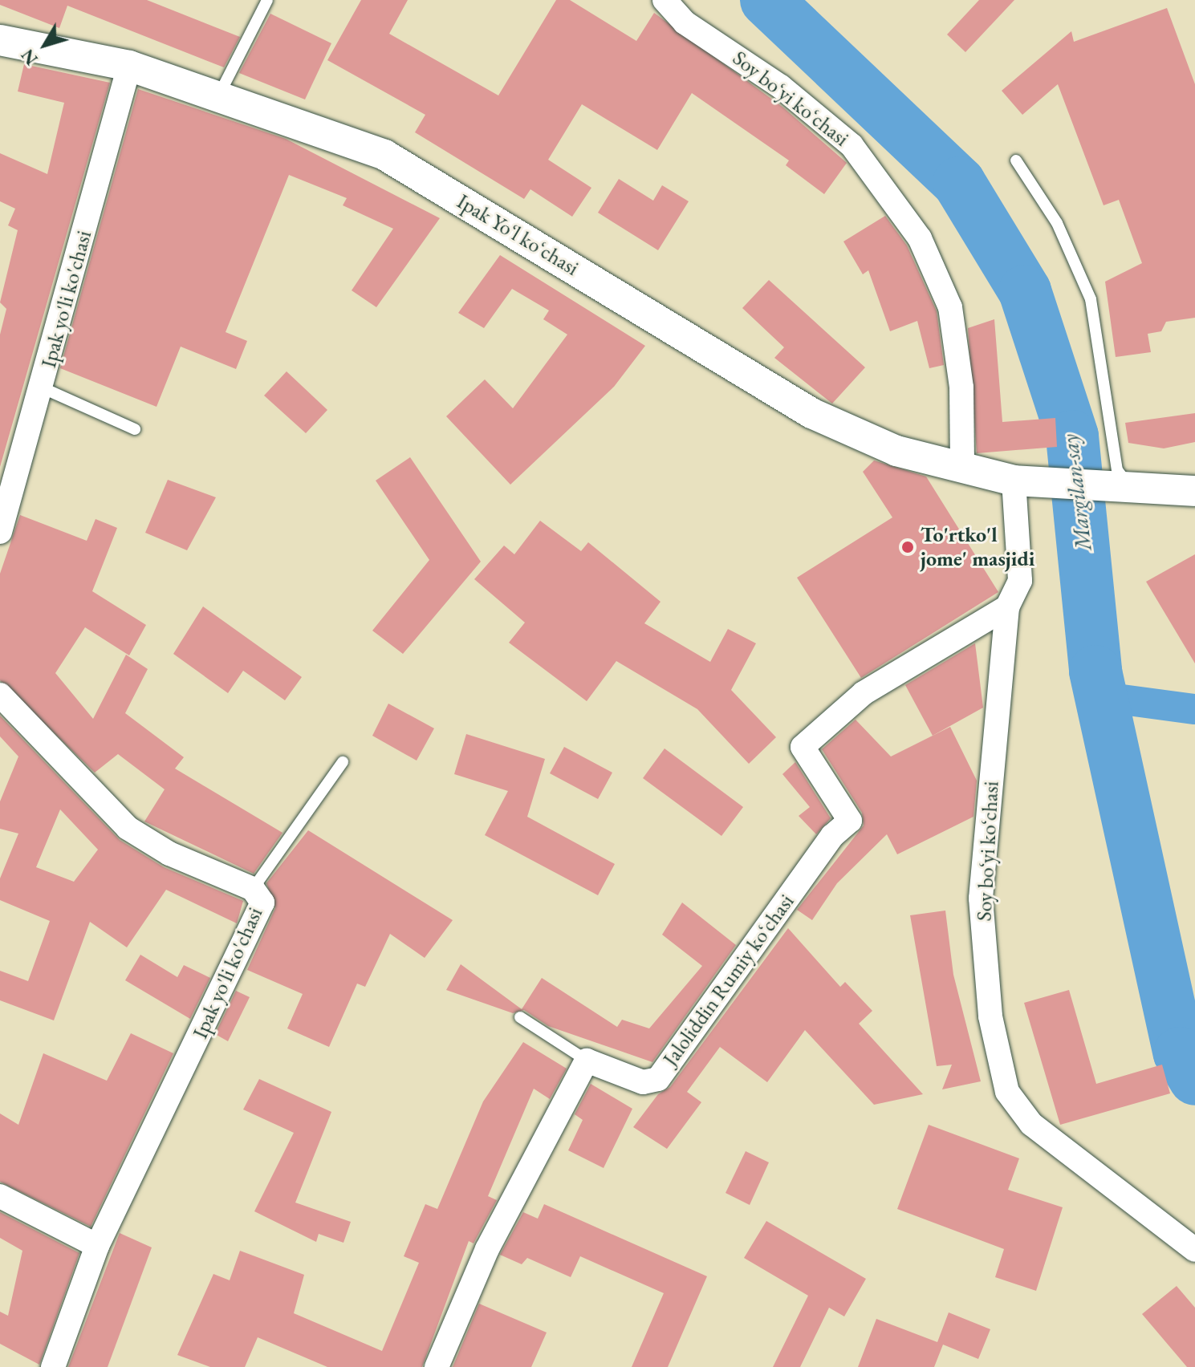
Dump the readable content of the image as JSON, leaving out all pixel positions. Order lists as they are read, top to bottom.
{
  "streets": {
    "street": [
      "Soy boʻyi koʻchasi",
      "Ipak Yoʻl koʻchasi",
      "Ipak yo'li ko'chasi",
      "Jaloliddin Rumiy koʻchasi"
    ]
  },
  "crossings": [
    ["Soy boʻyi koʻchasi", "Ipak Yoʻl koʻchasi"],
    ["Soy boʻyi koʻchasi", "Jaloliddin Rumiy koʻchasi"],
    ["Ipak Yoʻl koʻchasi", "Ipak yo'li ko'chasi"]
  ],
  "water": ["Margilan-say"],
  "places": ["To'rtko'l jome' masjidi"],
  "north": "bottom left"
}
